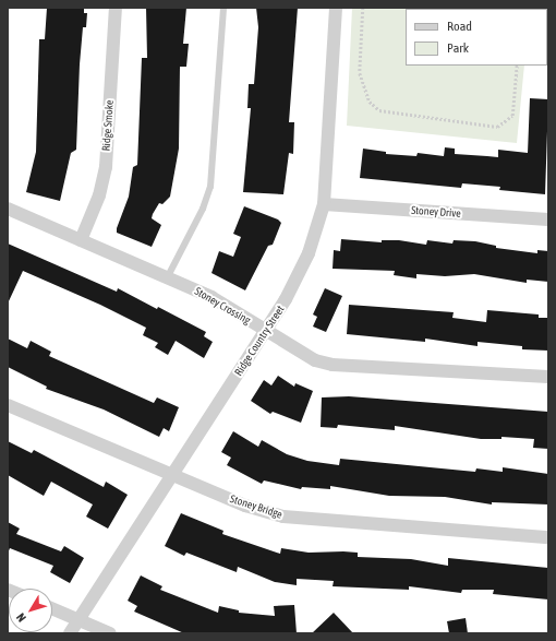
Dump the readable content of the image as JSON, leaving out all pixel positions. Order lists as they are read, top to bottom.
{
  "streets": {
    "street": [
      "Ridge Smoke",
      "Stoney Drive",
      "Stoney Crossing",
      "Ridge Country Street",
      "Stoney Bridge"
    ]
  },
  "crossings": [
    ["Ridge Smoke", "Stoney Crossing"],
    ["Stoney Drive", "Ridge Country Street"],
    ["Stoney Crossing", "Ridge Country Street"],
    ["Ridge Country Street", "Stoney Bridge"]
  ],
  "legend": ["Road", "Park"],
  "north": "bottom left"
}
